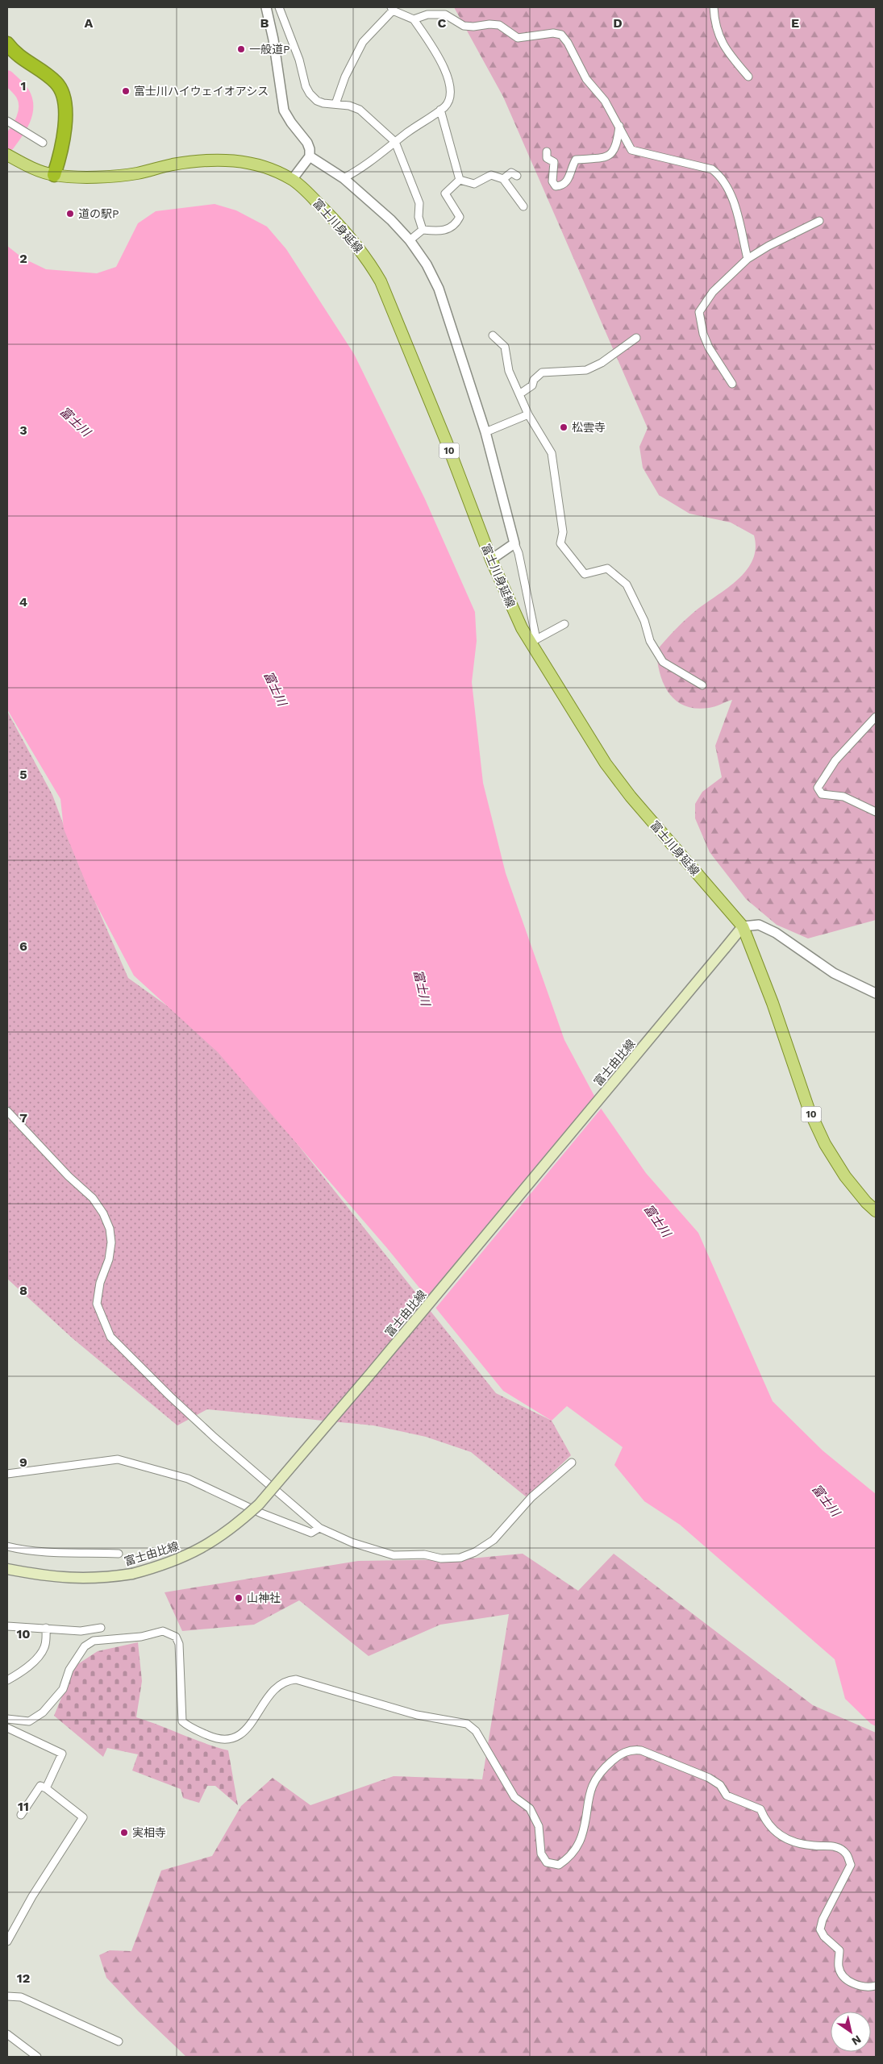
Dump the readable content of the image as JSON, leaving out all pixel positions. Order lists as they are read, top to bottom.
{
  "streets": {
    "main road": ["富士川身延線", "10", "富士由比線"]
  },
  "crossings": [
    ["富士川身延線", "富士由比線"]
  ],
  "water": ["富士川"],
  "places": [
    "一般道P",
    "富士川ハイウェイオアシス",
    "道の駅P",
    "松雲寺",
    "山神社",
    "実相寺"
  ],
  "north": "bottom right",
  "grid": {
    "columns": [
      "A",
      "B",
      "C",
      "D",
      "E"
    ],
    "rows": [
      "1",
      "2",
      "3",
      "4",
      "5",
      "6",
      "7",
      "8",
      "9",
      "10",
      "11",
      "12"
    ]
  }
}
